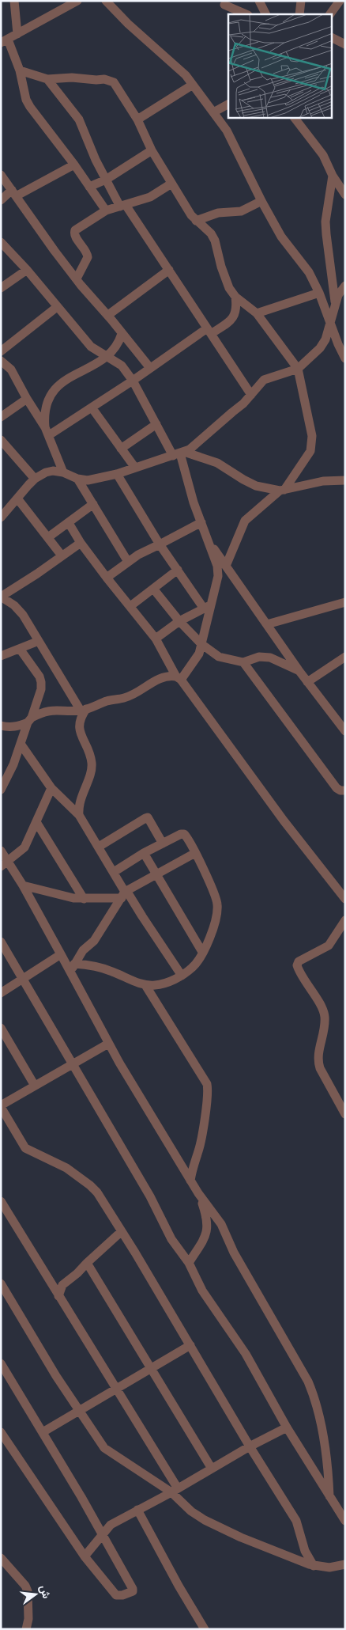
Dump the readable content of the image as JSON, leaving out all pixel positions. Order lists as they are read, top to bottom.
{
  "north": "right"
}
